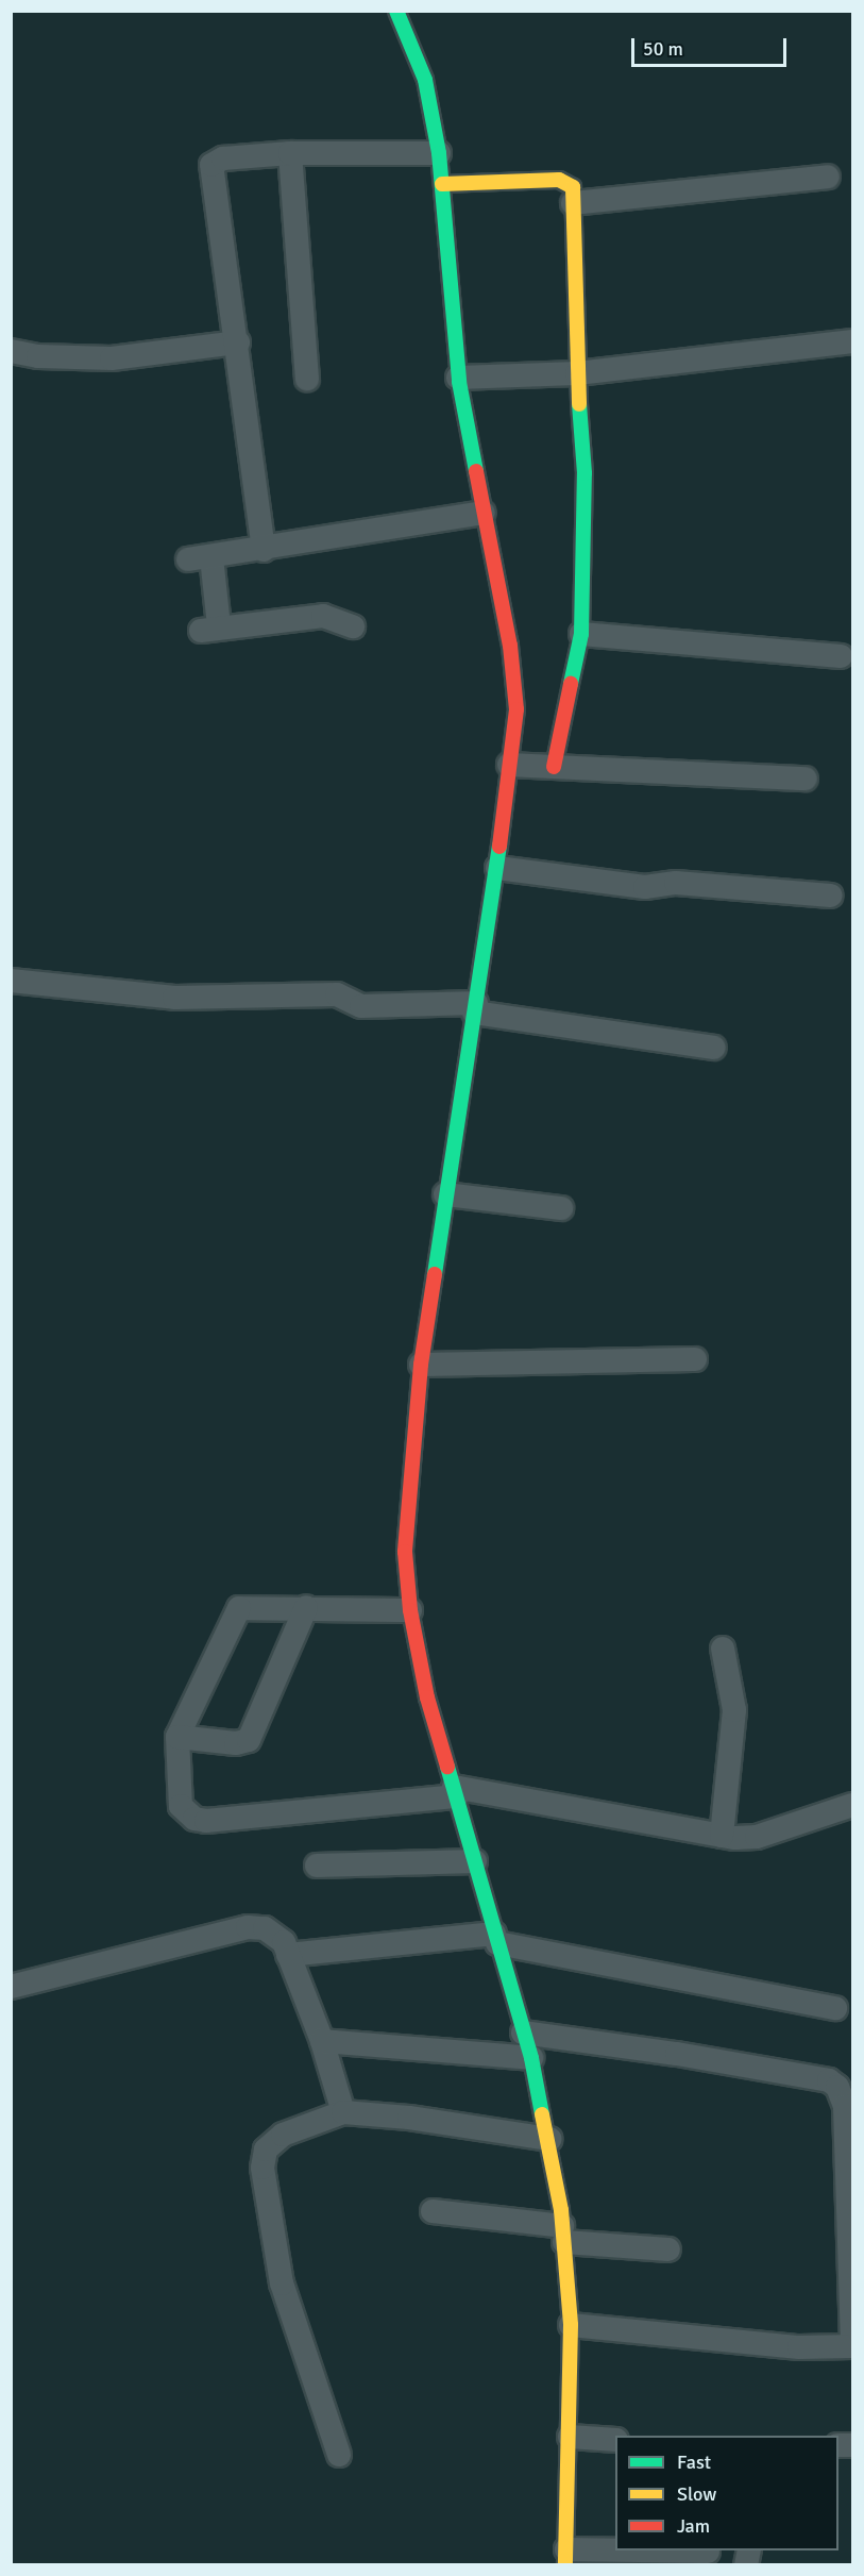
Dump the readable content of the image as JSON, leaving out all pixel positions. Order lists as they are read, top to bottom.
{
  "legend": ["Fast", "Slow", "Jam"],
  "scale_bar": "50 m"
}
